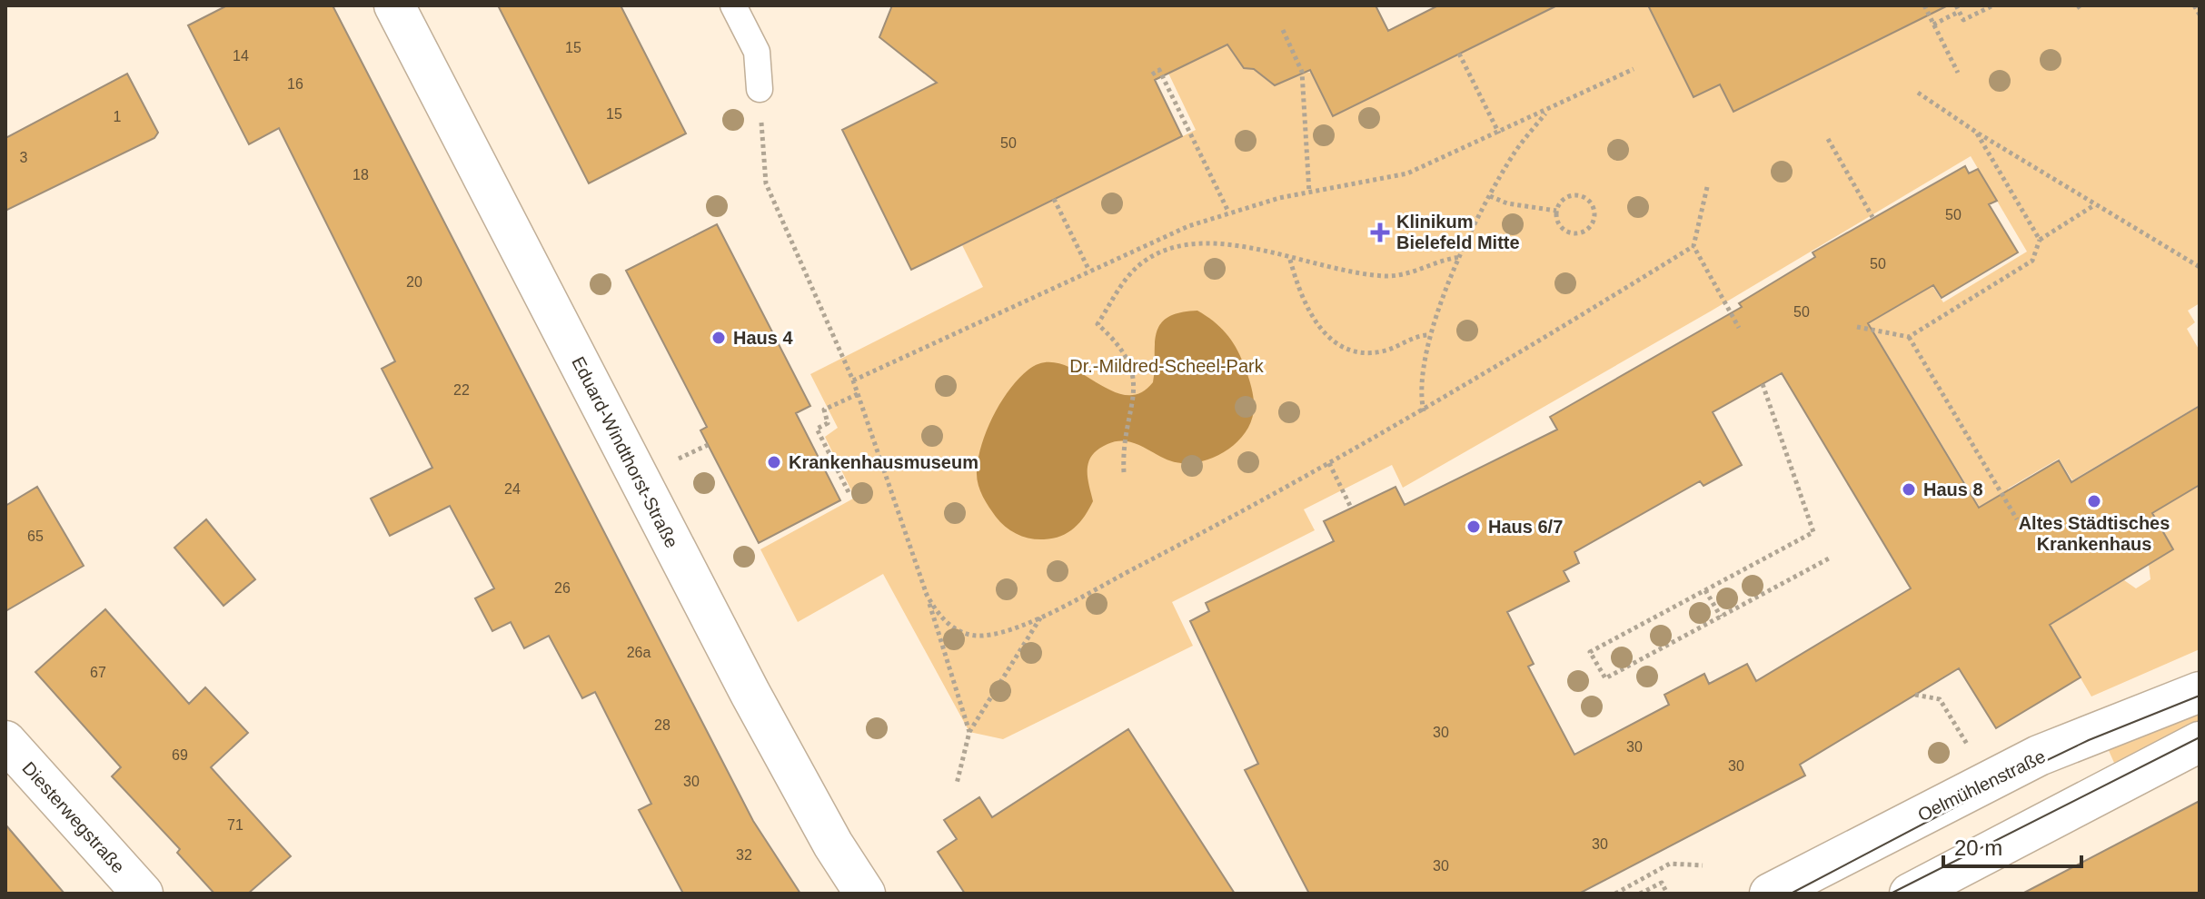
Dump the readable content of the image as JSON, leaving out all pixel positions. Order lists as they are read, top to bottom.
{
  "streets": {
    "street": ["Eduard-Windthorst-Straße", "Oelmühlenstraße", "Diesterwegstraße"]
  },
  "parks": ["Dr.-Mildred-Scheel-Park"],
  "places": {
    "health": ["Klinikum Bielefeld Mitte"],
    "other": [
      "Haus 4",
      "Krankenhausmuseum",
      "Haus 8",
      "Altes Städtisches Krankenhaus",
      "Haus 6/7"
    ]
  },
  "house_numbers": [
    "15",
    "14",
    "16",
    "15",
    "1",
    "50",
    "3",
    "18",
    "50",
    "50",
    "20",
    "50",
    "22",
    "24",
    "65",
    "26",
    "26a",
    "67",
    "28",
    "30",
    "30",
    "69",
    "30",
    "30",
    "71",
    "30",
    "32",
    "30"
  ],
  "scale_bar": "20 m"
}
